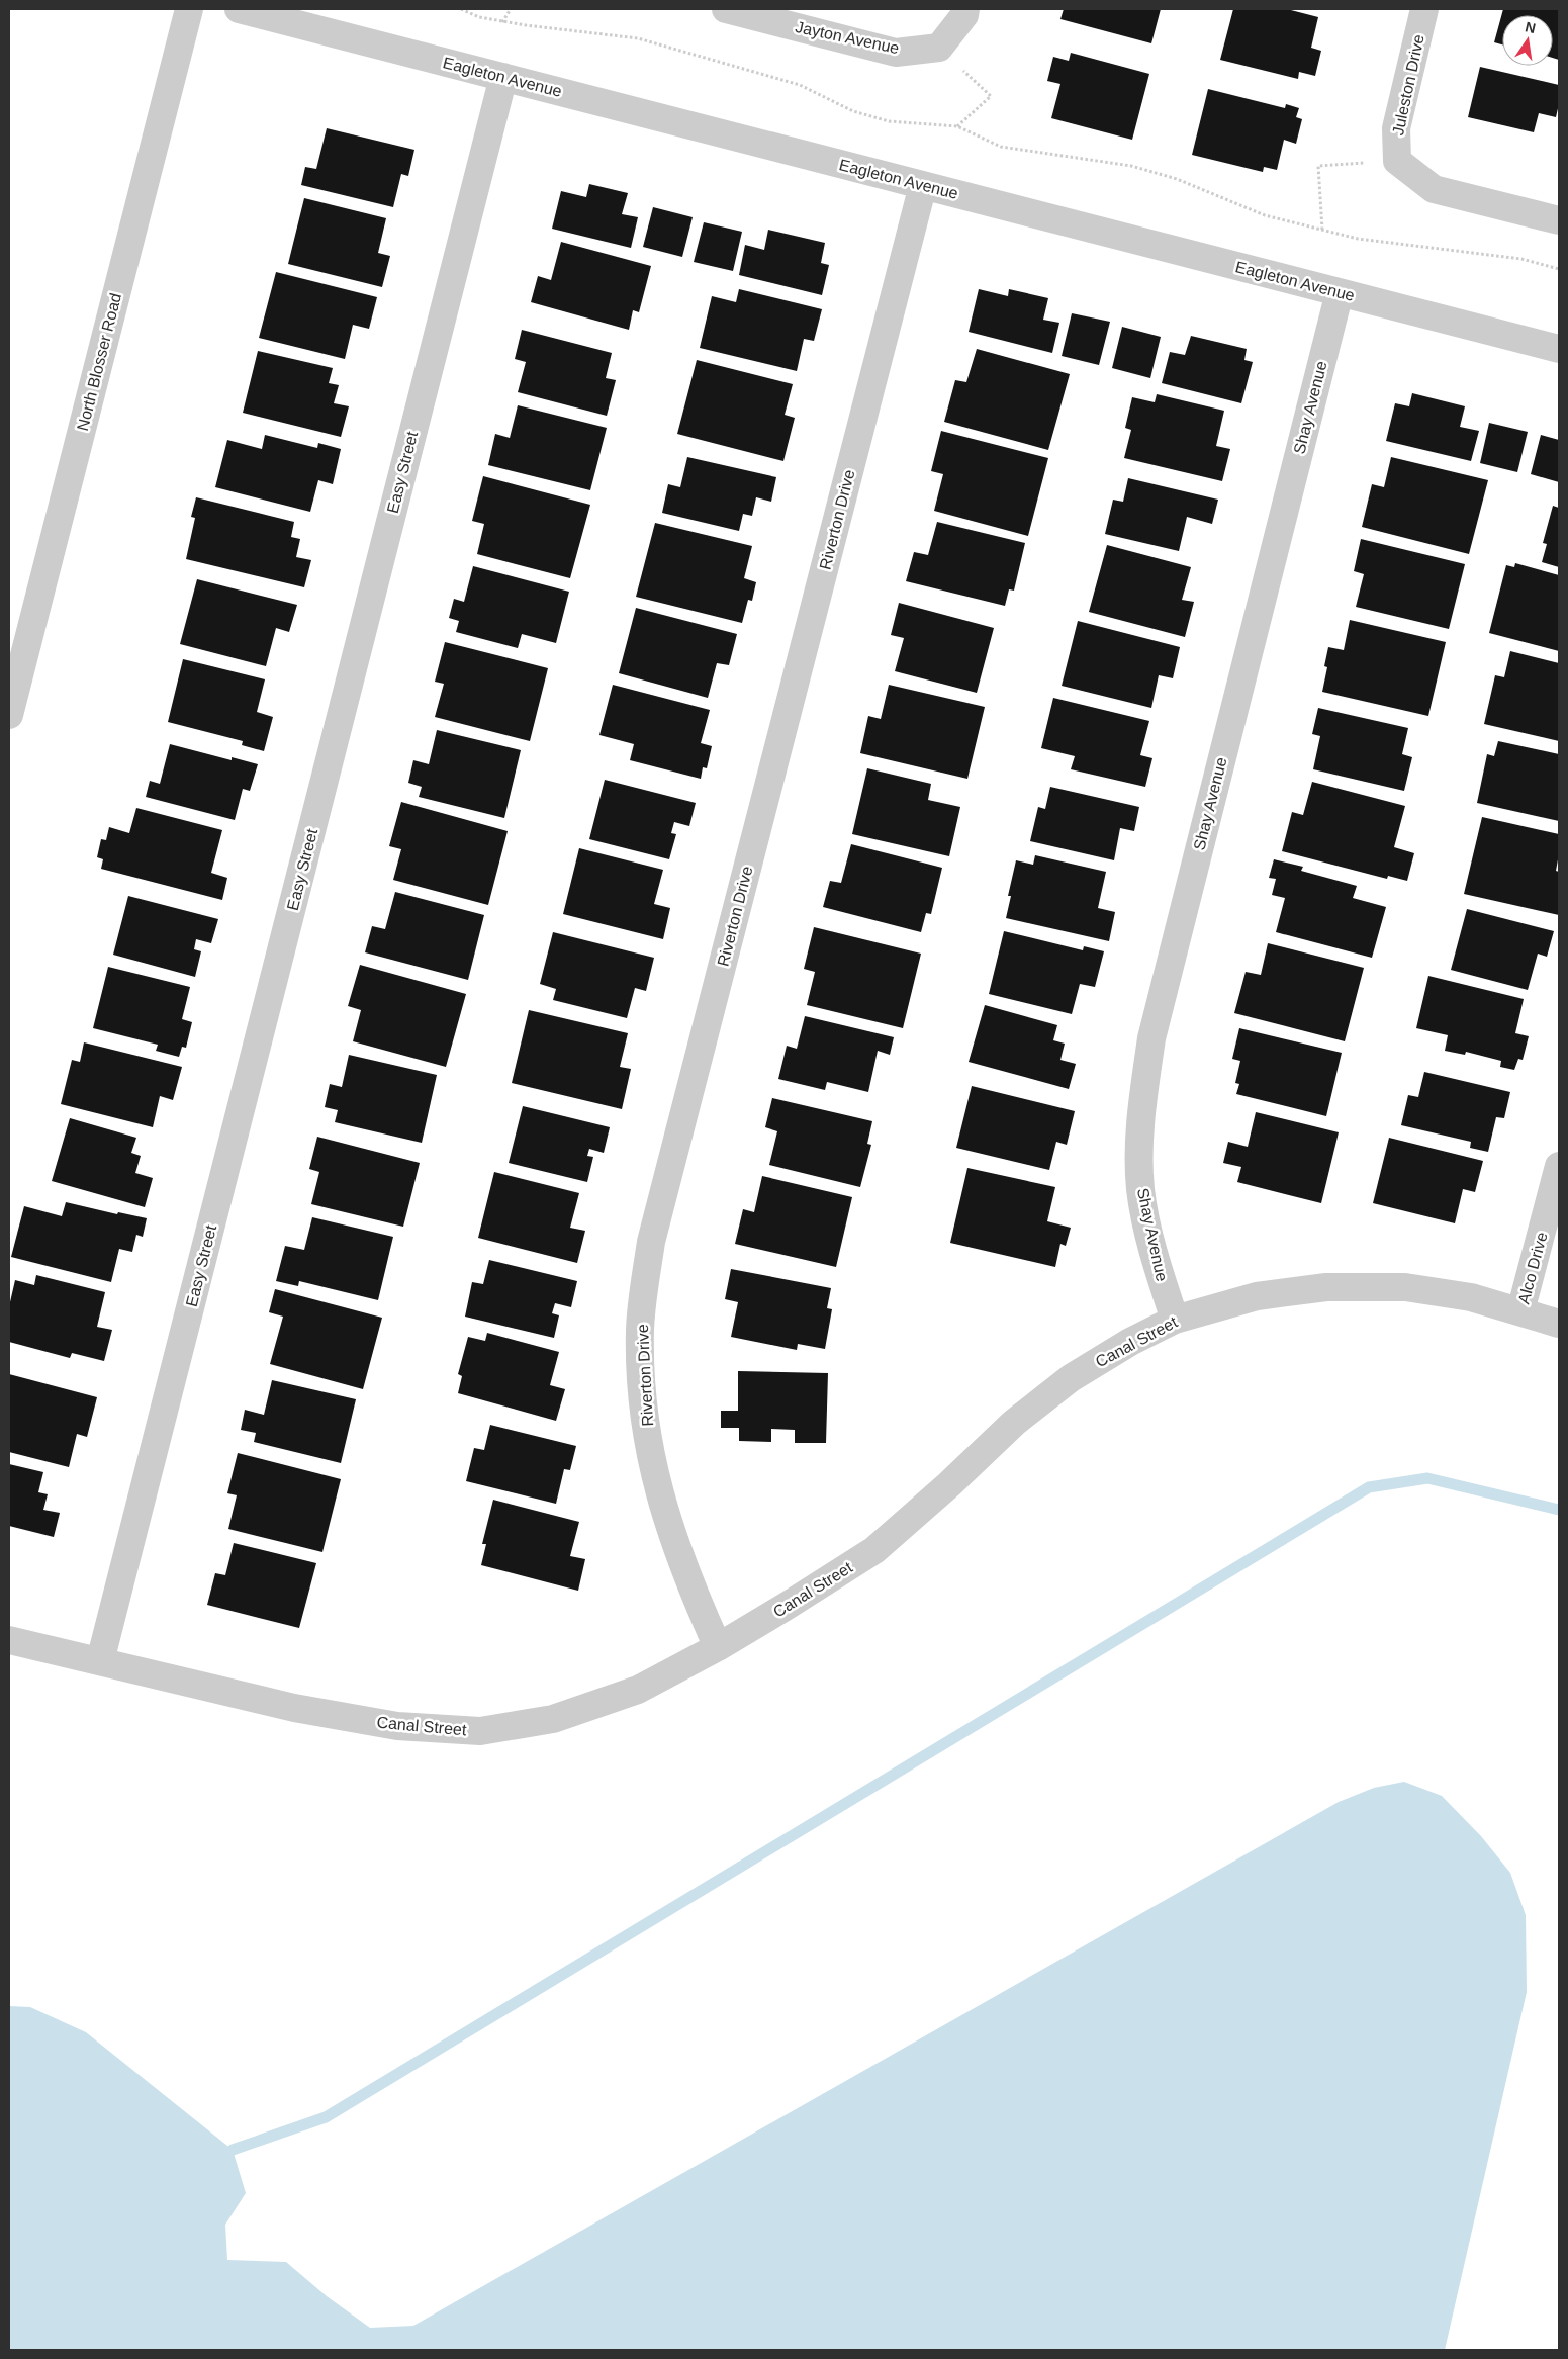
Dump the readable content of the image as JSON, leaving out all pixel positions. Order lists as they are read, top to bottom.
{
  "streets": {
    "street": [
      "Jayton Avenue",
      "Eagleton Avenue",
      "Juleston Drive",
      "North Blosser Road",
      "Shay Avenue",
      "Easy Street",
      "Riverton Drive",
      "Alco Drive",
      "Canal Street"
    ]
  },
  "crossings": [
    ["Eagleton Avenue", "Shay Avenue"],
    ["Eagleton Avenue", "Easy Street"],
    ["Eagleton Avenue", "Riverton Drive"],
    ["Shay Avenue", "Canal Street"],
    ["Easy Street", "Canal Street"],
    ["Riverton Drive", "Canal Street"],
    ["Alco Drive", "Canal Street"]
  ],
  "north": "top"
}
